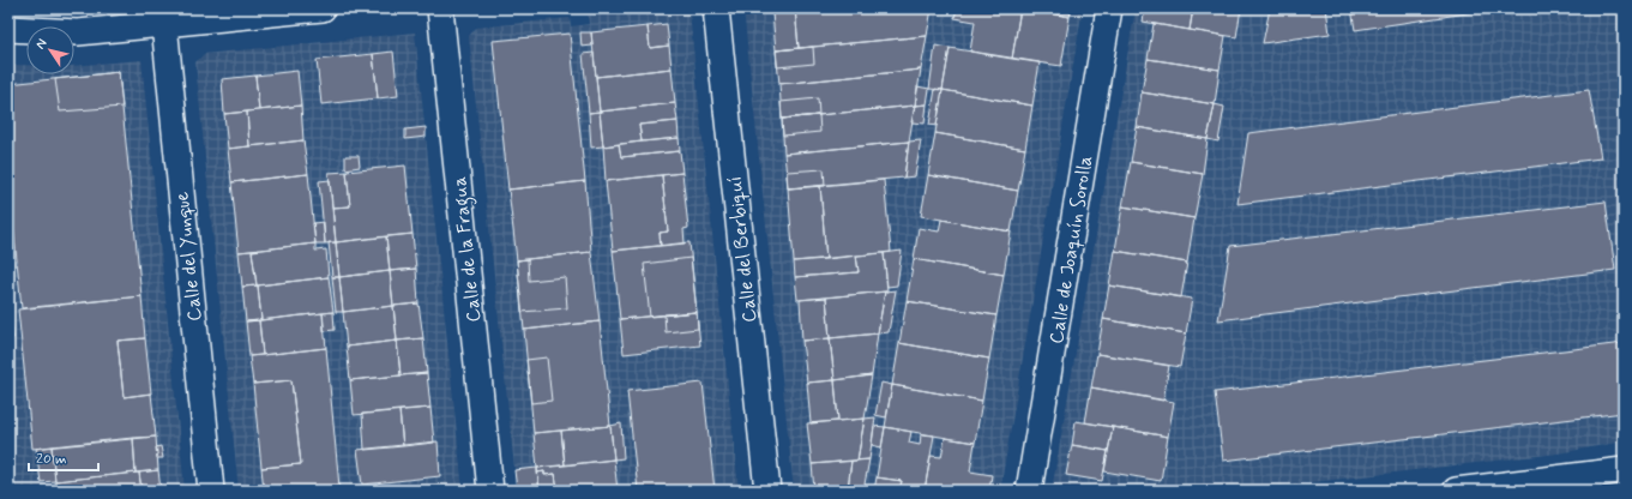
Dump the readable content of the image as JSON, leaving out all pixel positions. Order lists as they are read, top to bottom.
{
  "streets": {
    "street": [
      "Calle de la Fragua",
      "Calle del Berbiquí",
      "Calle de Joaquín Sorolla",
      "Calle del Yunque"
    ]
  },
  "scale_bar": "20 m",
  "north": "top left"
}
